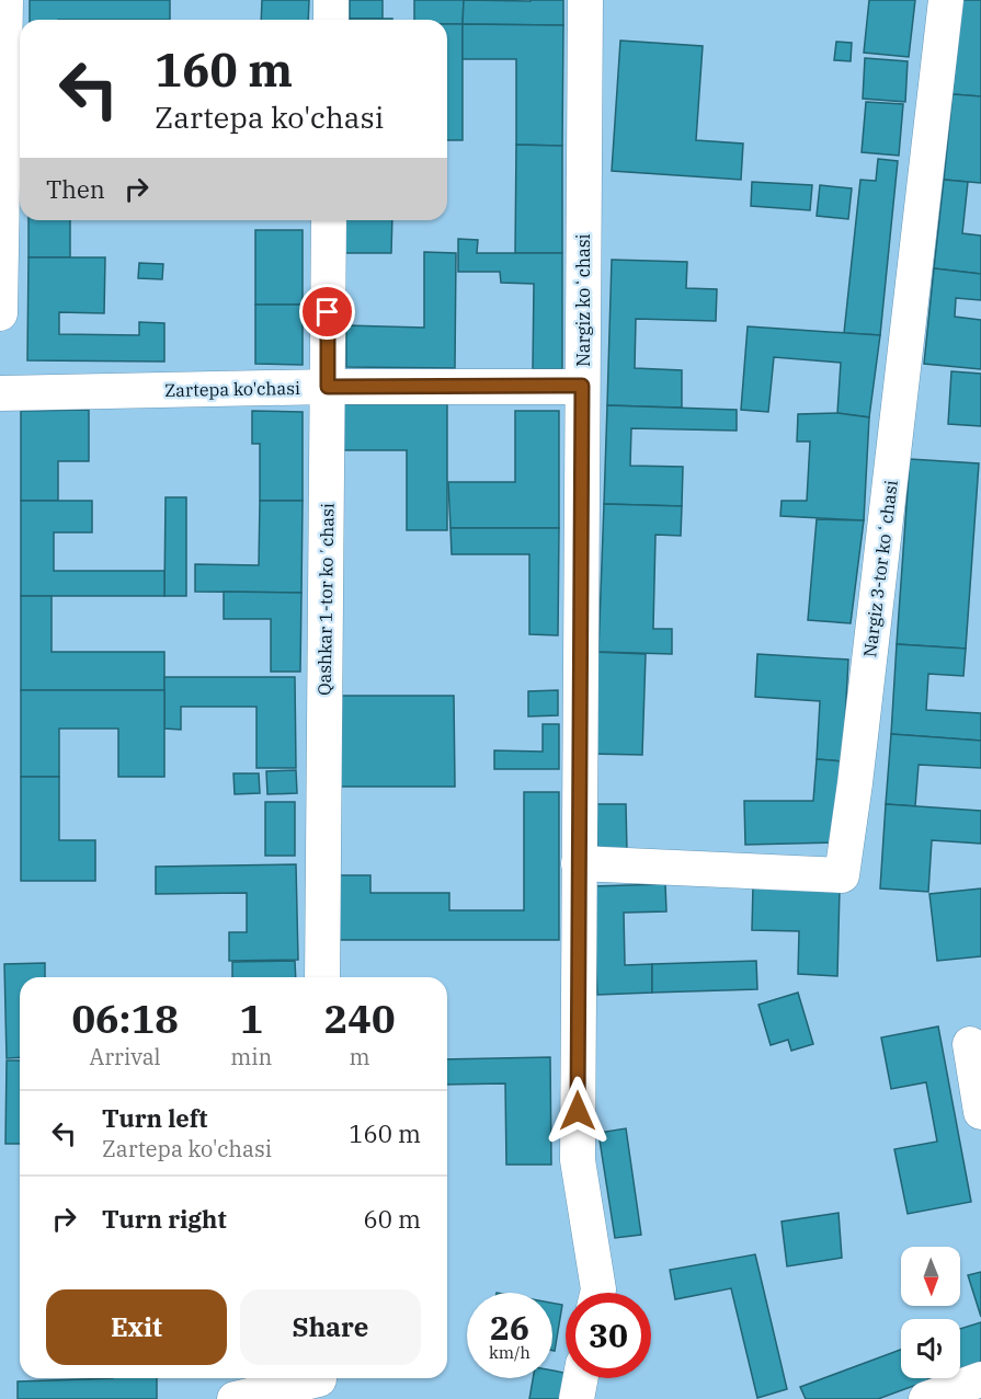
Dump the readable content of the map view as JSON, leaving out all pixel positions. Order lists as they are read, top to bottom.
{
  "streets": {
    "street": [
      "Nargiz koʻchasi",
      "Zartepa ko'chasi",
      "Nargiz 3-tor koʻchasi",
      "Qashkar 1-tor koʼchasi"
    ]
  },
  "crossings": [
    ["Nargiz koʻchasi", "Zartepa ko'chasi"],
    ["Nargiz koʻchasi", "Nargiz 3-tor koʻchasi"],
    ["Zartepa ko'chasi", "Qashkar 1-tor koʼchasi"]
  ],
  "north": "bottom",
  "page": {
    "turn": ["160 m", "Zartepa ko'chasi"],
    "then": "Then",
    "eta": [
      "06:18",
      "Arrival",
      "1",
      "min",
      "240",
      "m"
    ],
    "list": [
      {
        "name": "Turn left",
        "note": "Zartepa ko'chasi",
        "value": "160 m"
      },
      {
        "name": "Turn right",
        "value": "60 m"
      }
    ],
    "buttons": ["Exit", "Share"],
    "speed": "26 km/h",
    "limit": "30"
  }
}
